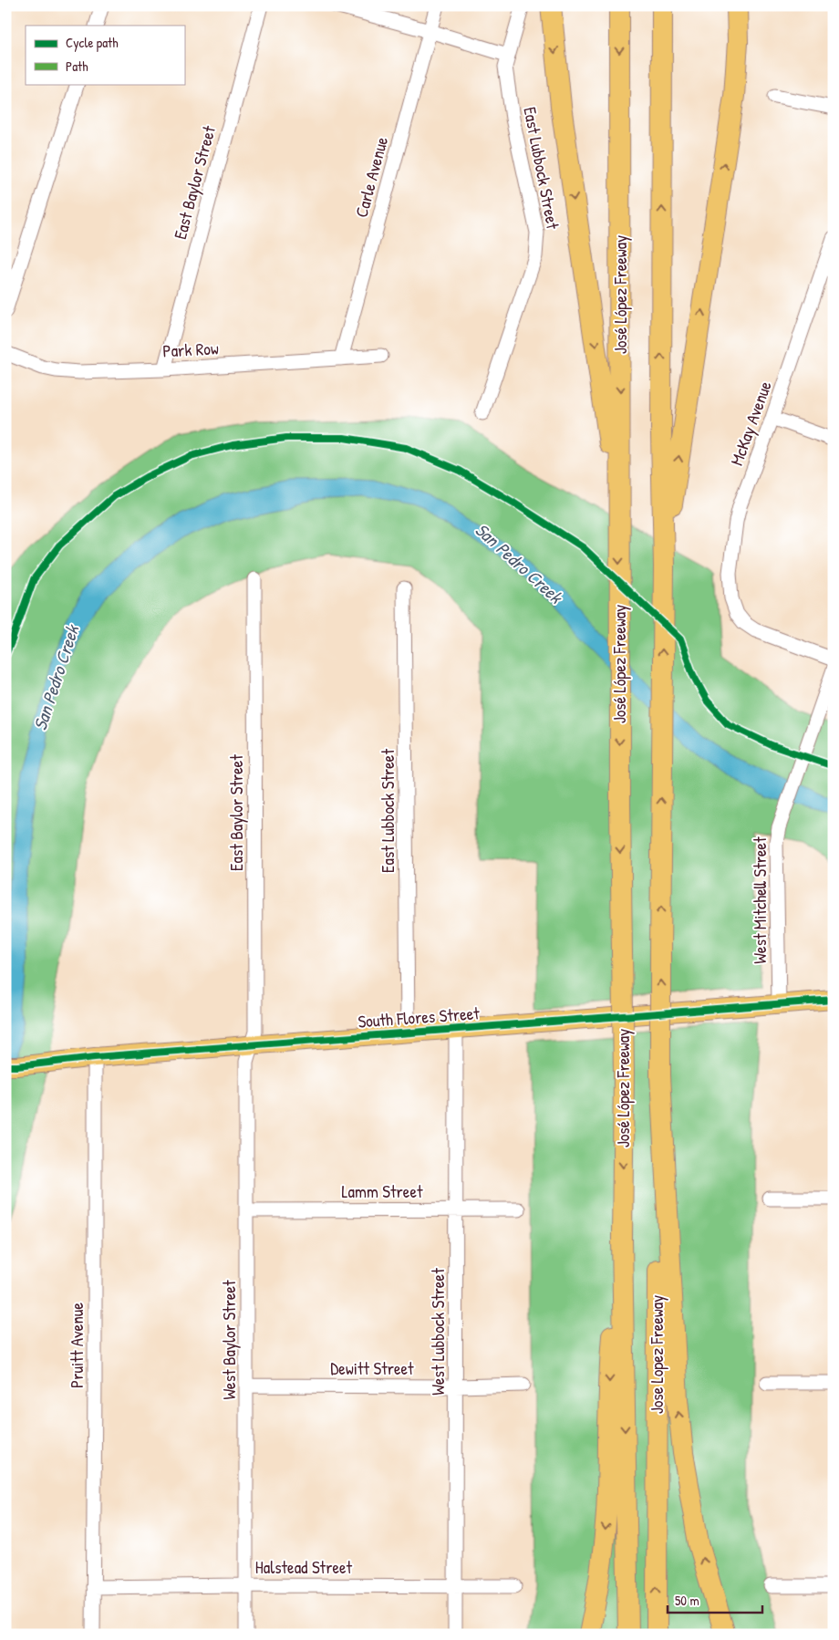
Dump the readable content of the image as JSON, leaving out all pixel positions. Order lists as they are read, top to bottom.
{
  "streets": {
    "highway": ["José López Freeway", "Jose Lopez Freeway"],
    "main road": ["South Flores Street"],
    "street": [
      "East Lubbock Street",
      "Carle Avenue",
      "East Baylor Street",
      "Park Row",
      "McKay Avenue",
      "West Mitchell Street",
      "Lamm Street",
      "West Lubbock Street",
      "West Baylor Street",
      "Pruitt Avenue",
      "Dewitt Street",
      "Halstead Street"
    ]
  },
  "crossings": [
    ["East Lubbock Street", "South Flores Street"],
    ["Carle Avenue", "Park Row"],
    ["East Baylor Street", "Park Row"],
    ["East Baylor Street", "South Flores Street"],
    ["East Baylor Street", "West Baylor Street"],
    ["José López Freeway", "Jose Lopez Freeway"],
    ["West Mitchell Street", "South Flores Street"],
    ["South Flores Street", "West Lubbock Street"],
    ["South Flores Street", "West Baylor Street"],
    ["South Flores Street", "Pruitt Avenue"],
    ["Lamm Street", "West Lubbock Street"],
    ["Lamm Street", "West Baylor Street"],
    ["West Lubbock Street", "Dewitt Street"],
    ["West Lubbock Street", "Halstead Street"],
    ["West Baylor Street", "Dewitt Street"],
    ["West Baylor Street", "Halstead Street"],
    ["Pruitt Avenue", "Halstead Street"]
  ],
  "water": ["San Pedro Creek"],
  "legend": ["Cycle path", "Path"],
  "scale_bar": "50 m"
}
